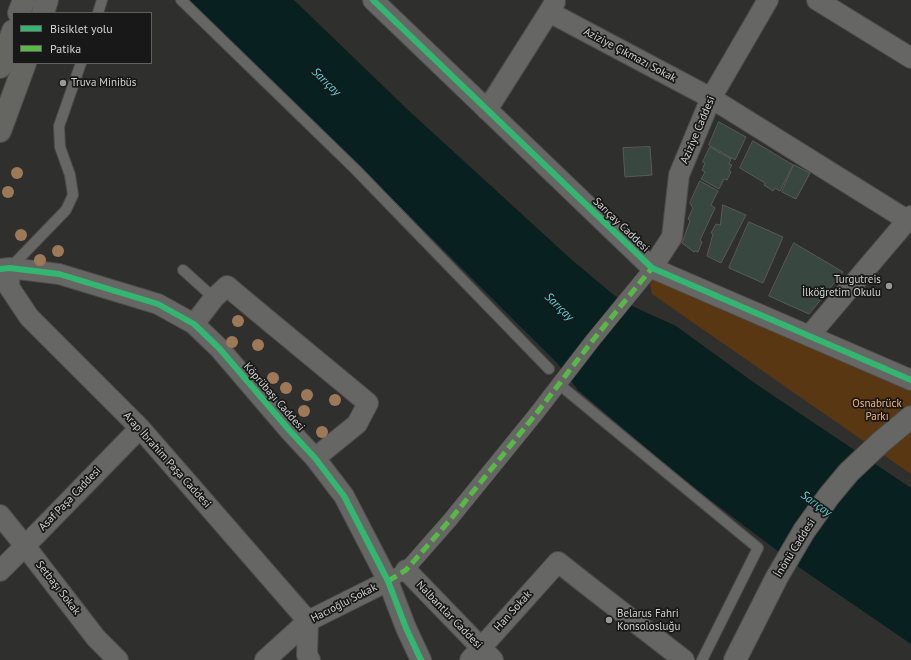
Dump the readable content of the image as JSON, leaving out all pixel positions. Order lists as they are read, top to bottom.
{
  "streets": {
    "street": [
      "Aziziye Çıkmazı Sokak",
      "Aziziye Caddesi",
      "Sarıçay Caddesi",
      "Köprübaşı Caddesi",
      "Arap İbrahim Paşa Caddesi",
      "Asaf Paşa Caddesi",
      "İnönü Caddesi",
      "Setbaşı Sokak",
      "Hacıoğlu Sokak",
      "Han Sokak",
      "Nalbantlar Caddesi"
    ]
  },
  "crossings": [
    ["Aziziye Çıkmazı Sokak", "Aziziye Caddesi"],
    ["Aziziye Caddesi", "Sarıçay Caddesi"],
    ["Köprübaşı Caddesi", "Arap İbrahim Paşa Caddesi"],
    ["Köprübaşı Caddesi", "Hacıoğlu Sokak"],
    ["Arap İbrahim Paşa Caddesi", "Asaf Paşa Caddesi"],
    ["Arap İbrahim Paşa Caddesi", "Hacıoğlu Sokak"],
    ["Asaf Paşa Caddesi", "Setbaşı Sokak"],
    ["Han Sokak", "Nalbantlar Caddesi"]
  ],
  "water": ["Sarıçay"],
  "parks": ["Osnabrück Parkı"],
  "places": ["Truva Minibüs", "Turgutreis İlköğretim Okulu", "Belarus Fahri Konsolosluğu"],
  "legend": ["Bisiklet yolu", "Patika"]
}
